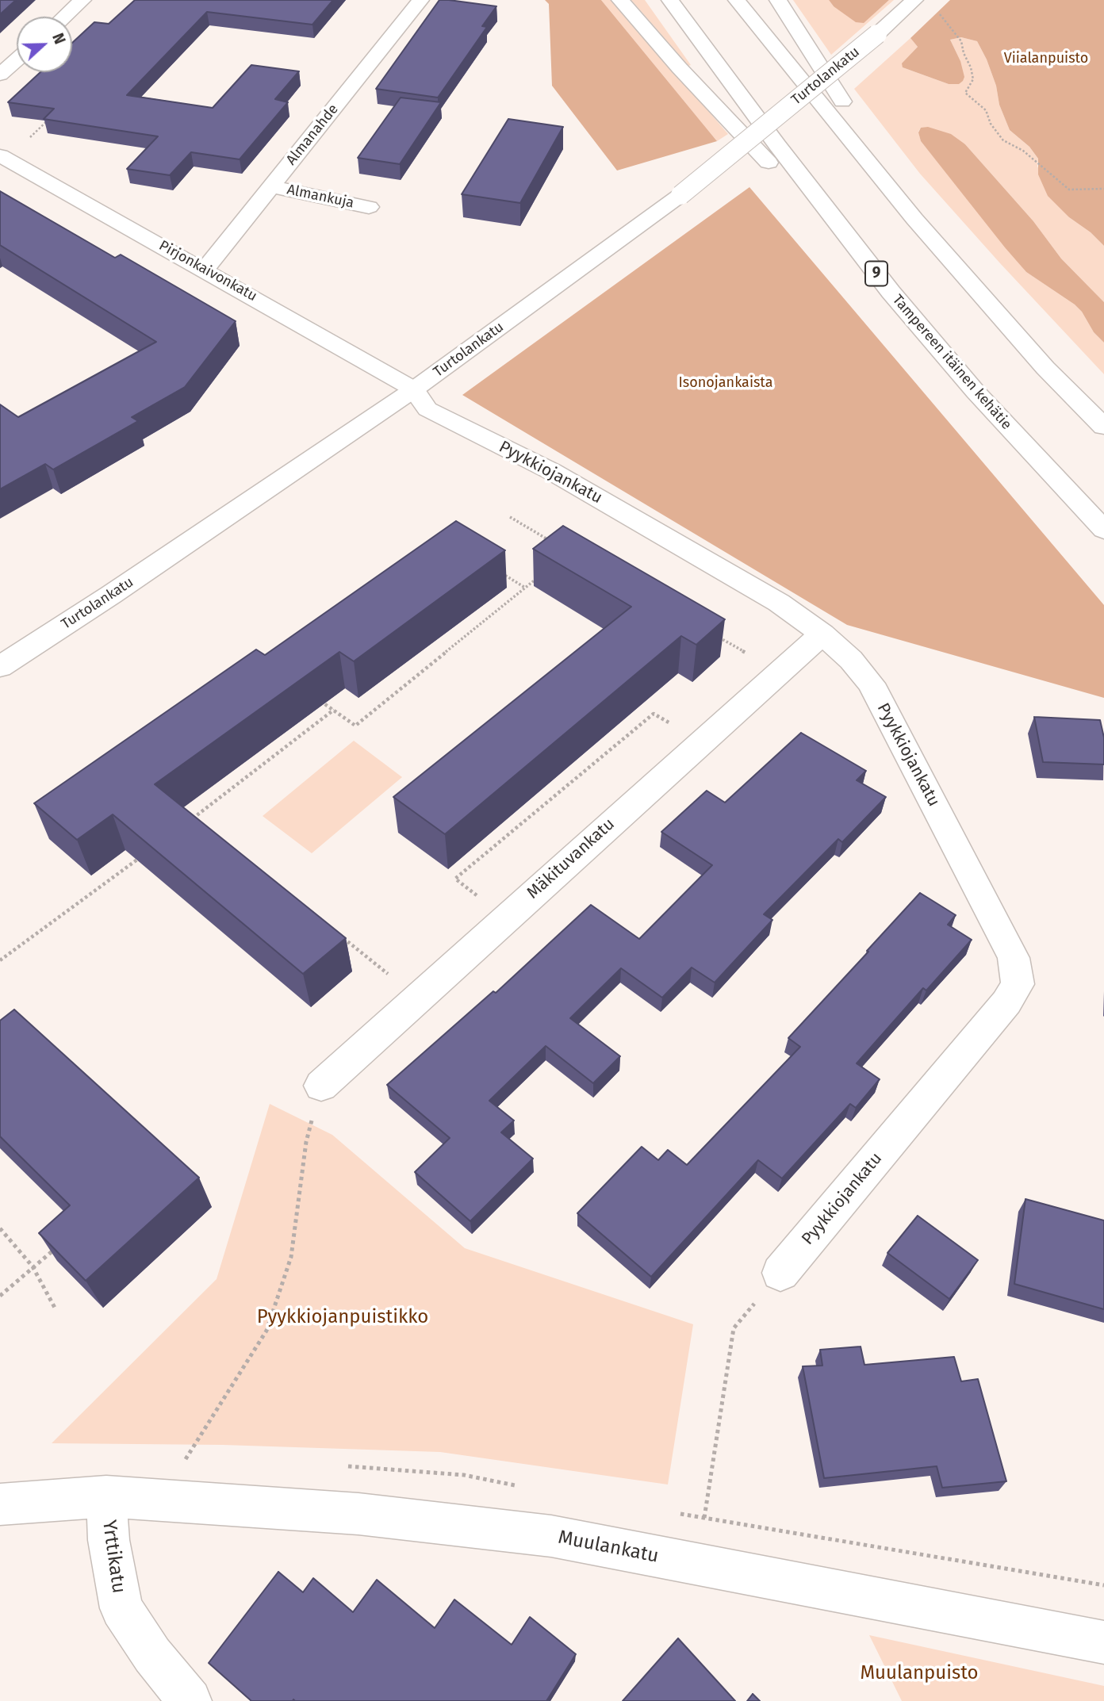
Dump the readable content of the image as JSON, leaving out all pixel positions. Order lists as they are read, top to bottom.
{
  "streets": {
    "main road": [
      "Turtolankatu",
      "Almanahde",
      "Almankuja",
      "Pirjonkaivonkatu",
      "9",
      "Tampereen itäinen kehätie",
      "Pyykkiojankatu",
      "Mäkituvankatu",
      "Muulankatu",
      "Yrttikatu"
    ]
  },
  "crossings": [
    ["Turtolankatu", "Pirjonkaivonkatu"],
    ["Turtolankatu", "Pyykkiojankatu"],
    ["Almanahde", "Almankuja"],
    ["Almanahde", "Pirjonkaivonkatu"],
    ["Pirjonkaivonkatu", "Pyykkiojankatu"],
    ["Pyykkiojankatu", "Mäkituvankatu"],
    ["Muulankatu", "Yrttikatu"]
  ],
  "parks": [
    "Viialanpuisto",
    "Isonojankaista",
    "Pyykkiojanpuistikko",
    "Muulanpuisto"
  ],
  "north": "right"
}
